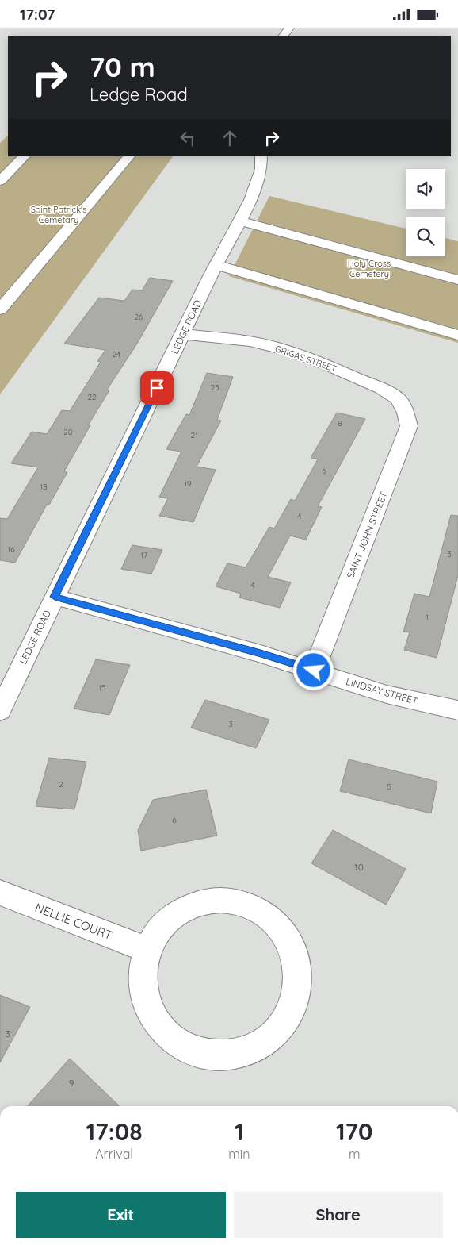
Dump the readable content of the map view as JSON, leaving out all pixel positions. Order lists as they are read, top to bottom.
{
  "streets": {
    "street": [
      "LEDGE ROAD",
      "GRIGAS STREET",
      "SAINT JOHN STREET",
      "LINDSAY STREET",
      "NELLIE COURT"
    ]
  },
  "crossings": [
    ["LEDGE ROAD", "GRIGAS STREET"],
    ["LEDGE ROAD", "LINDSAY STREET"],
    ["GRIGAS STREET", "SAINT JOHN STREET"],
    ["SAINT JOHN STREET", "LINDSAY STREET"]
  ],
  "parks": ["Saint Patrick's Cemetary", "Holy Cross Cemetery"],
  "house_numbers": [
    "26",
    "24",
    "23",
    "22",
    "8",
    "20",
    "21",
    "6",
    "19",
    "18",
    "4",
    "16",
    "3",
    "17",
    "4",
    "1",
    "15",
    "3",
    "2",
    "5",
    "6",
    "10",
    "3",
    "9"
  ],
  "page": {
    "status": "17:07",
    "turn": ["70 m", "Ledge Road"],
    "eta": [
      "17:08",
      "Arrival",
      "1",
      "min",
      "170",
      "m"
    ],
    "buttons": ["Exit", "Share"]
  }
}
